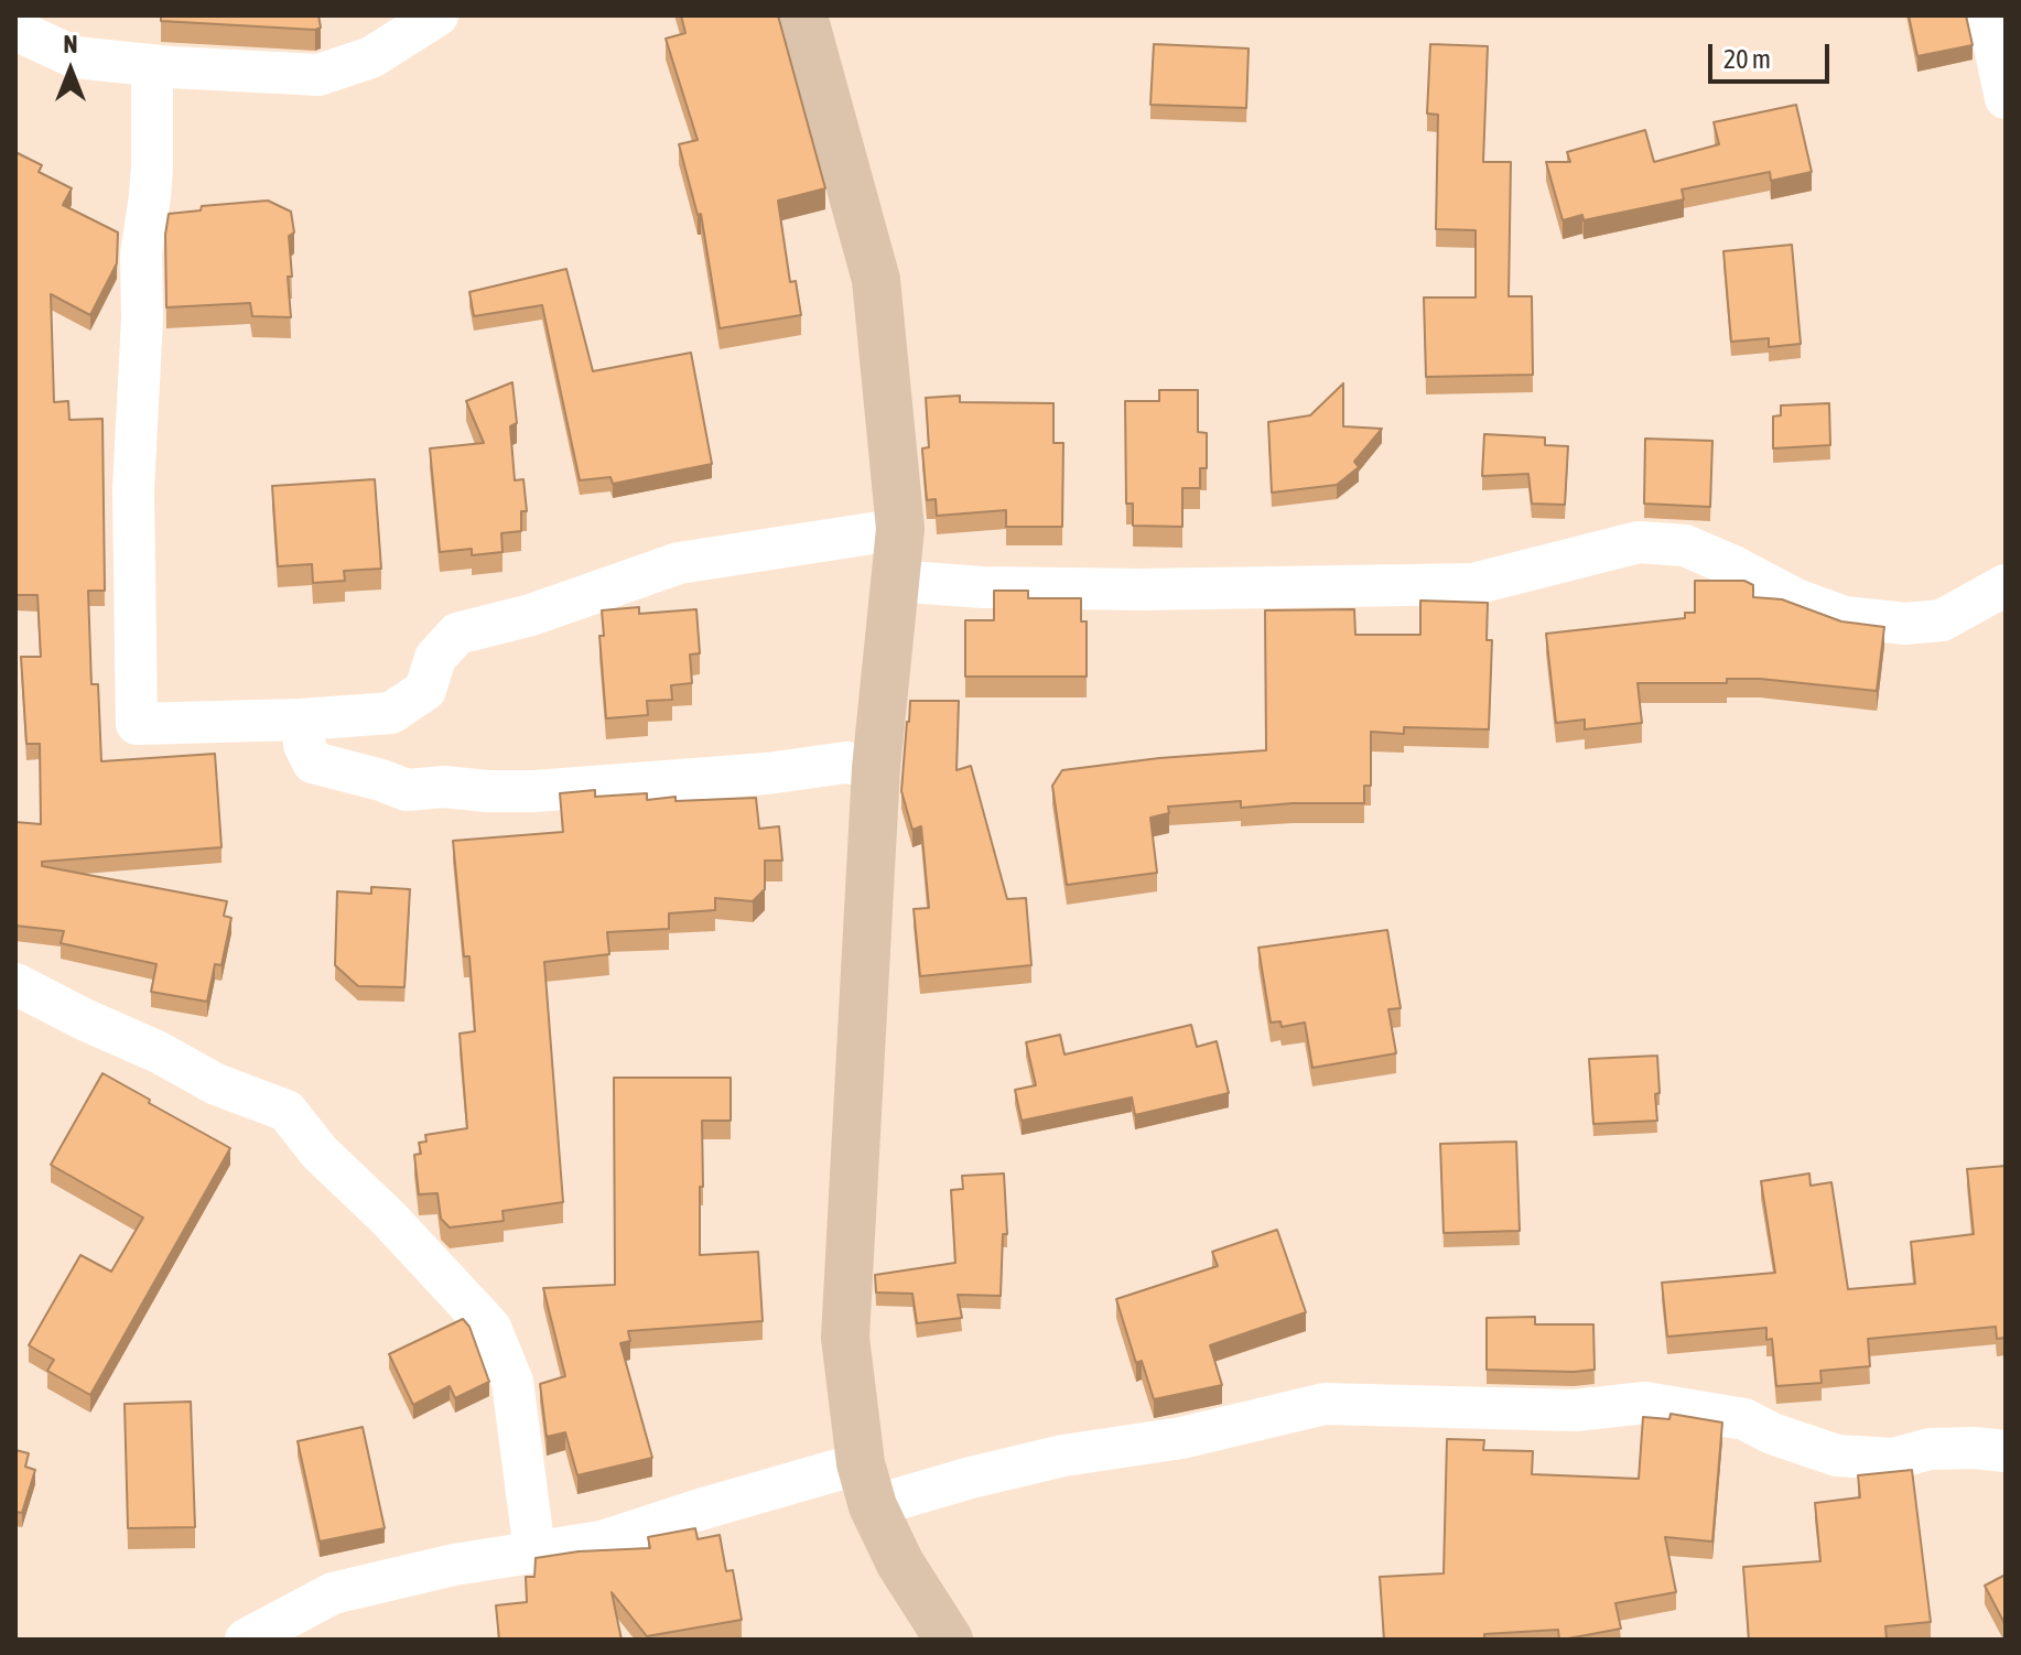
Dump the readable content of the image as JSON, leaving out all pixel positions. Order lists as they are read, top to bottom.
{
  "scale_bar": "20 m",
  "north": "top"
}
